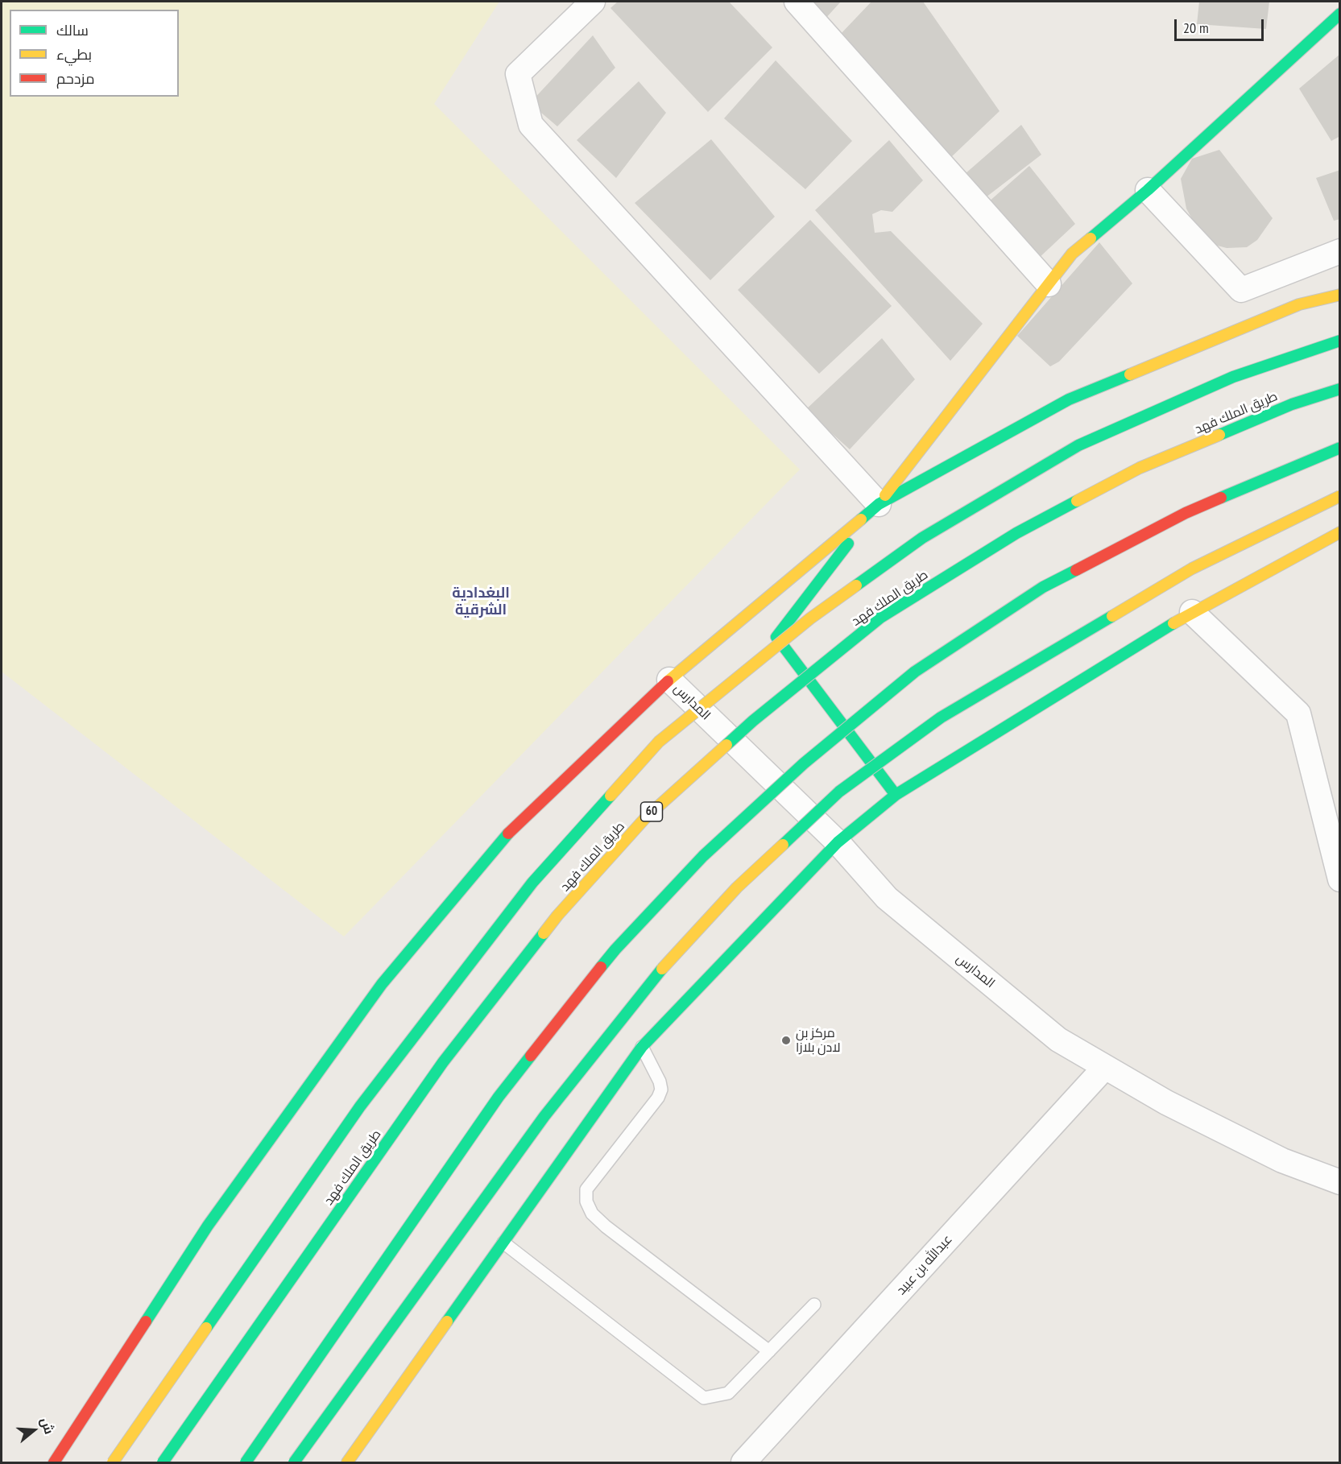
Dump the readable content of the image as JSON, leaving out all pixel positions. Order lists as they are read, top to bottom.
{
  "streets": {
    "main road": ["طريق الملك فهد", "60"],
    "street": ["المدارس", "عبدالله بن عبيد"]
  },
  "crossings": [
    ["المدارس", "عبدالله بن عبيد"]
  ],
  "districts": ["البغدادية الشرقية"],
  "places": ["مركز بن لادن بلازا"],
  "legend": ["سالك", "بطيء", "مزدحم"],
  "scale_bar": "20 m",
  "north": "right"
}
